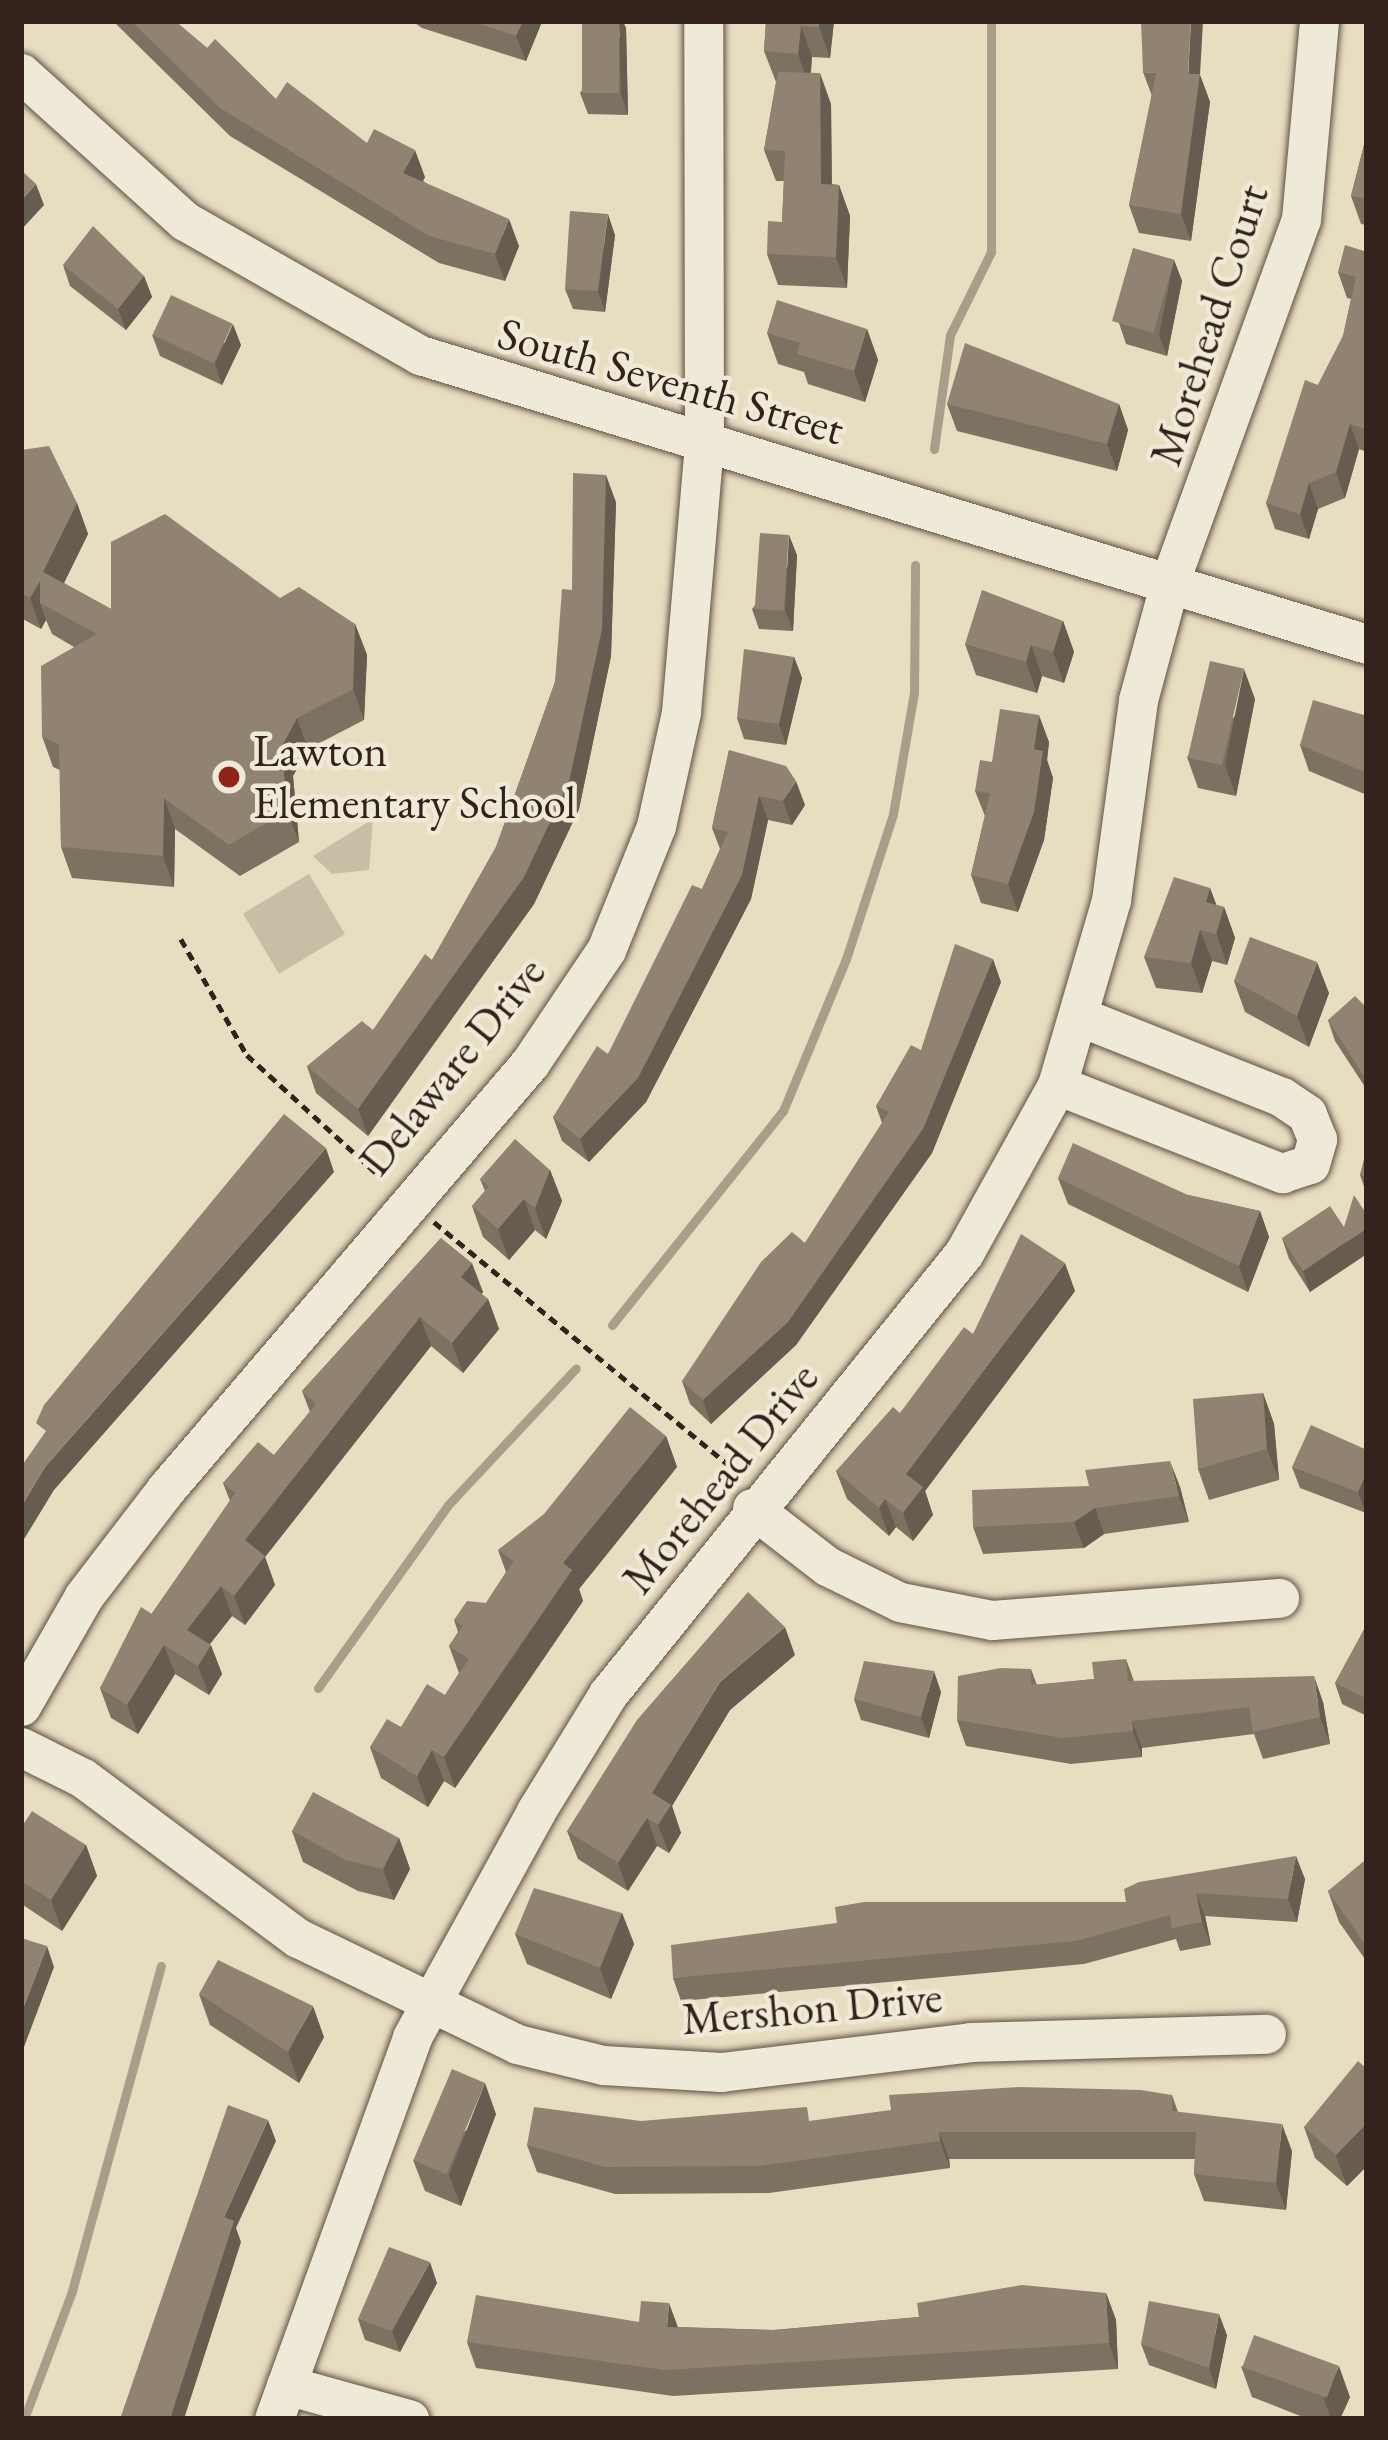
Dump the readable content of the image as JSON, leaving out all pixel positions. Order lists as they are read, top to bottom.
{
  "streets": {
    "street": [
      "Morehead Court",
      "South Seventh Street",
      "Delaware Drive",
      "Morehead Drive",
      "Mershon Drive"
    ]
  },
  "crossings": [
    ["Morehead Court", "South Seventh Street"],
    ["Morehead Court", "Morehead Drive"],
    ["South Seventh Street", "Delaware Drive"],
    ["South Seventh Street", "Morehead Drive"],
    ["Morehead Drive", "Mershon Drive"]
  ],
  "places": ["Lawton Elementary School"]
}
